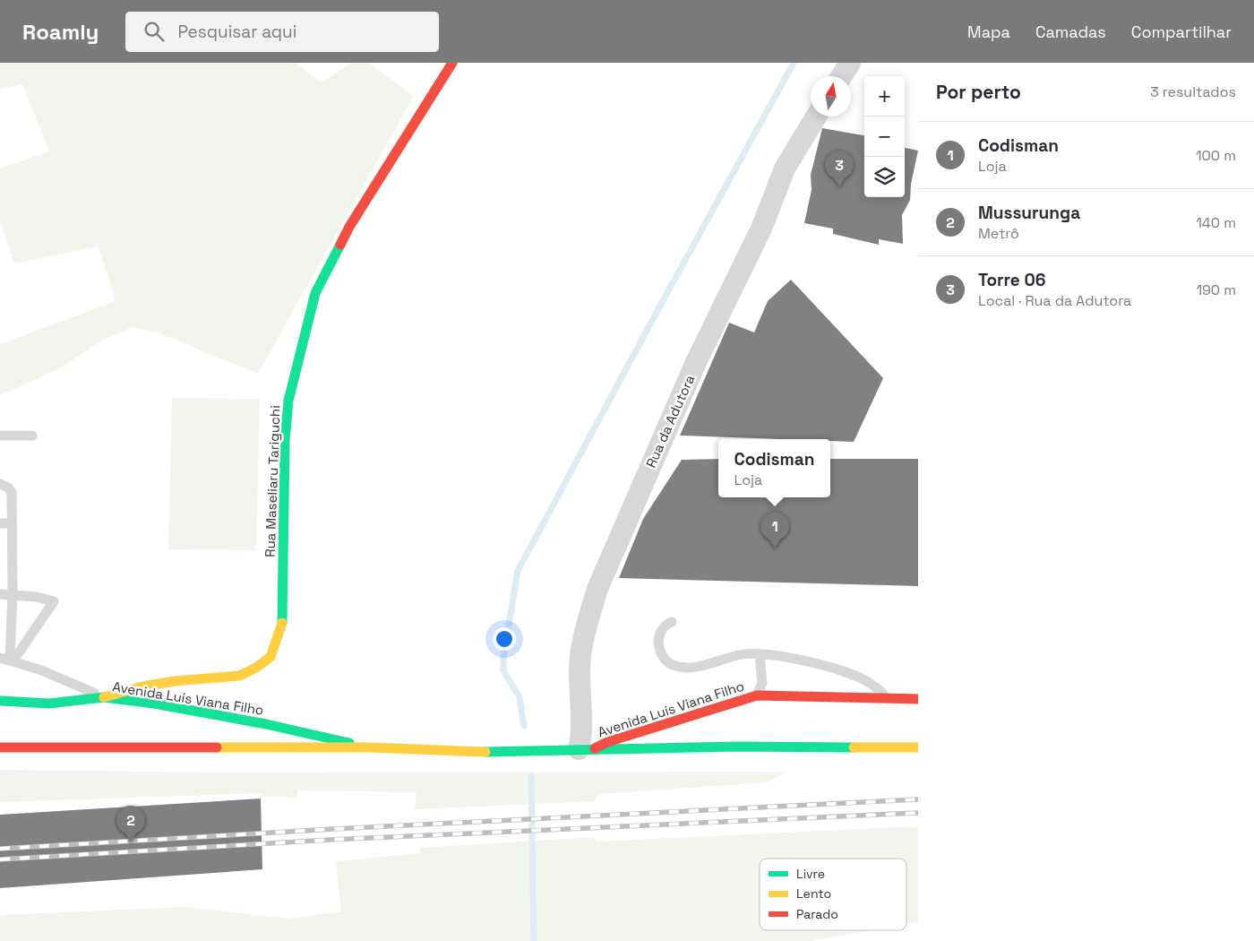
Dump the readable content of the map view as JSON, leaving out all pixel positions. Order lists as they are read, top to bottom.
{
  "streets": {
    "main road": ["Rua Maseliaru Tariguchi", "Avenida Luís Viana Filho"],
    "street": ["Rua da Adutora"]
  },
  "crossings": [
    ["Rua da Adutora", "Avenida Luís Viana Filho"],
    ["Rua Maseliaru Tariguchi", "Avenida Luís Viana Filho"]
  ],
  "legend": ["Livre", "Lento", "Parado"],
  "north": "top",
  "page": {
    "header": "Roamly",
    "search": "Pesquisar aqui",
    "nav": ["Mapa", "Camadas", "Compartilhar"],
    "heading": ["Por perto", "3 resultados"],
    "map_buttons": ["+", "−"],
    "list": [
      {
        "mark": "1",
        "name": "Codisman",
        "note": "Loja",
        "value": "100 m"
      },
      {
        "mark": "2",
        "name": "Mussurunga",
        "note": "Metrô",
        "value": "140 m"
      },
      {
        "mark": "3",
        "name": "Torre 06",
        "note": "Local · Rua da Adutora",
        "value": "190 m"
      }
    ],
    "pins": ["3", "1", "2"],
    "popup": ["Codisman", "Loja"]
  }
}
